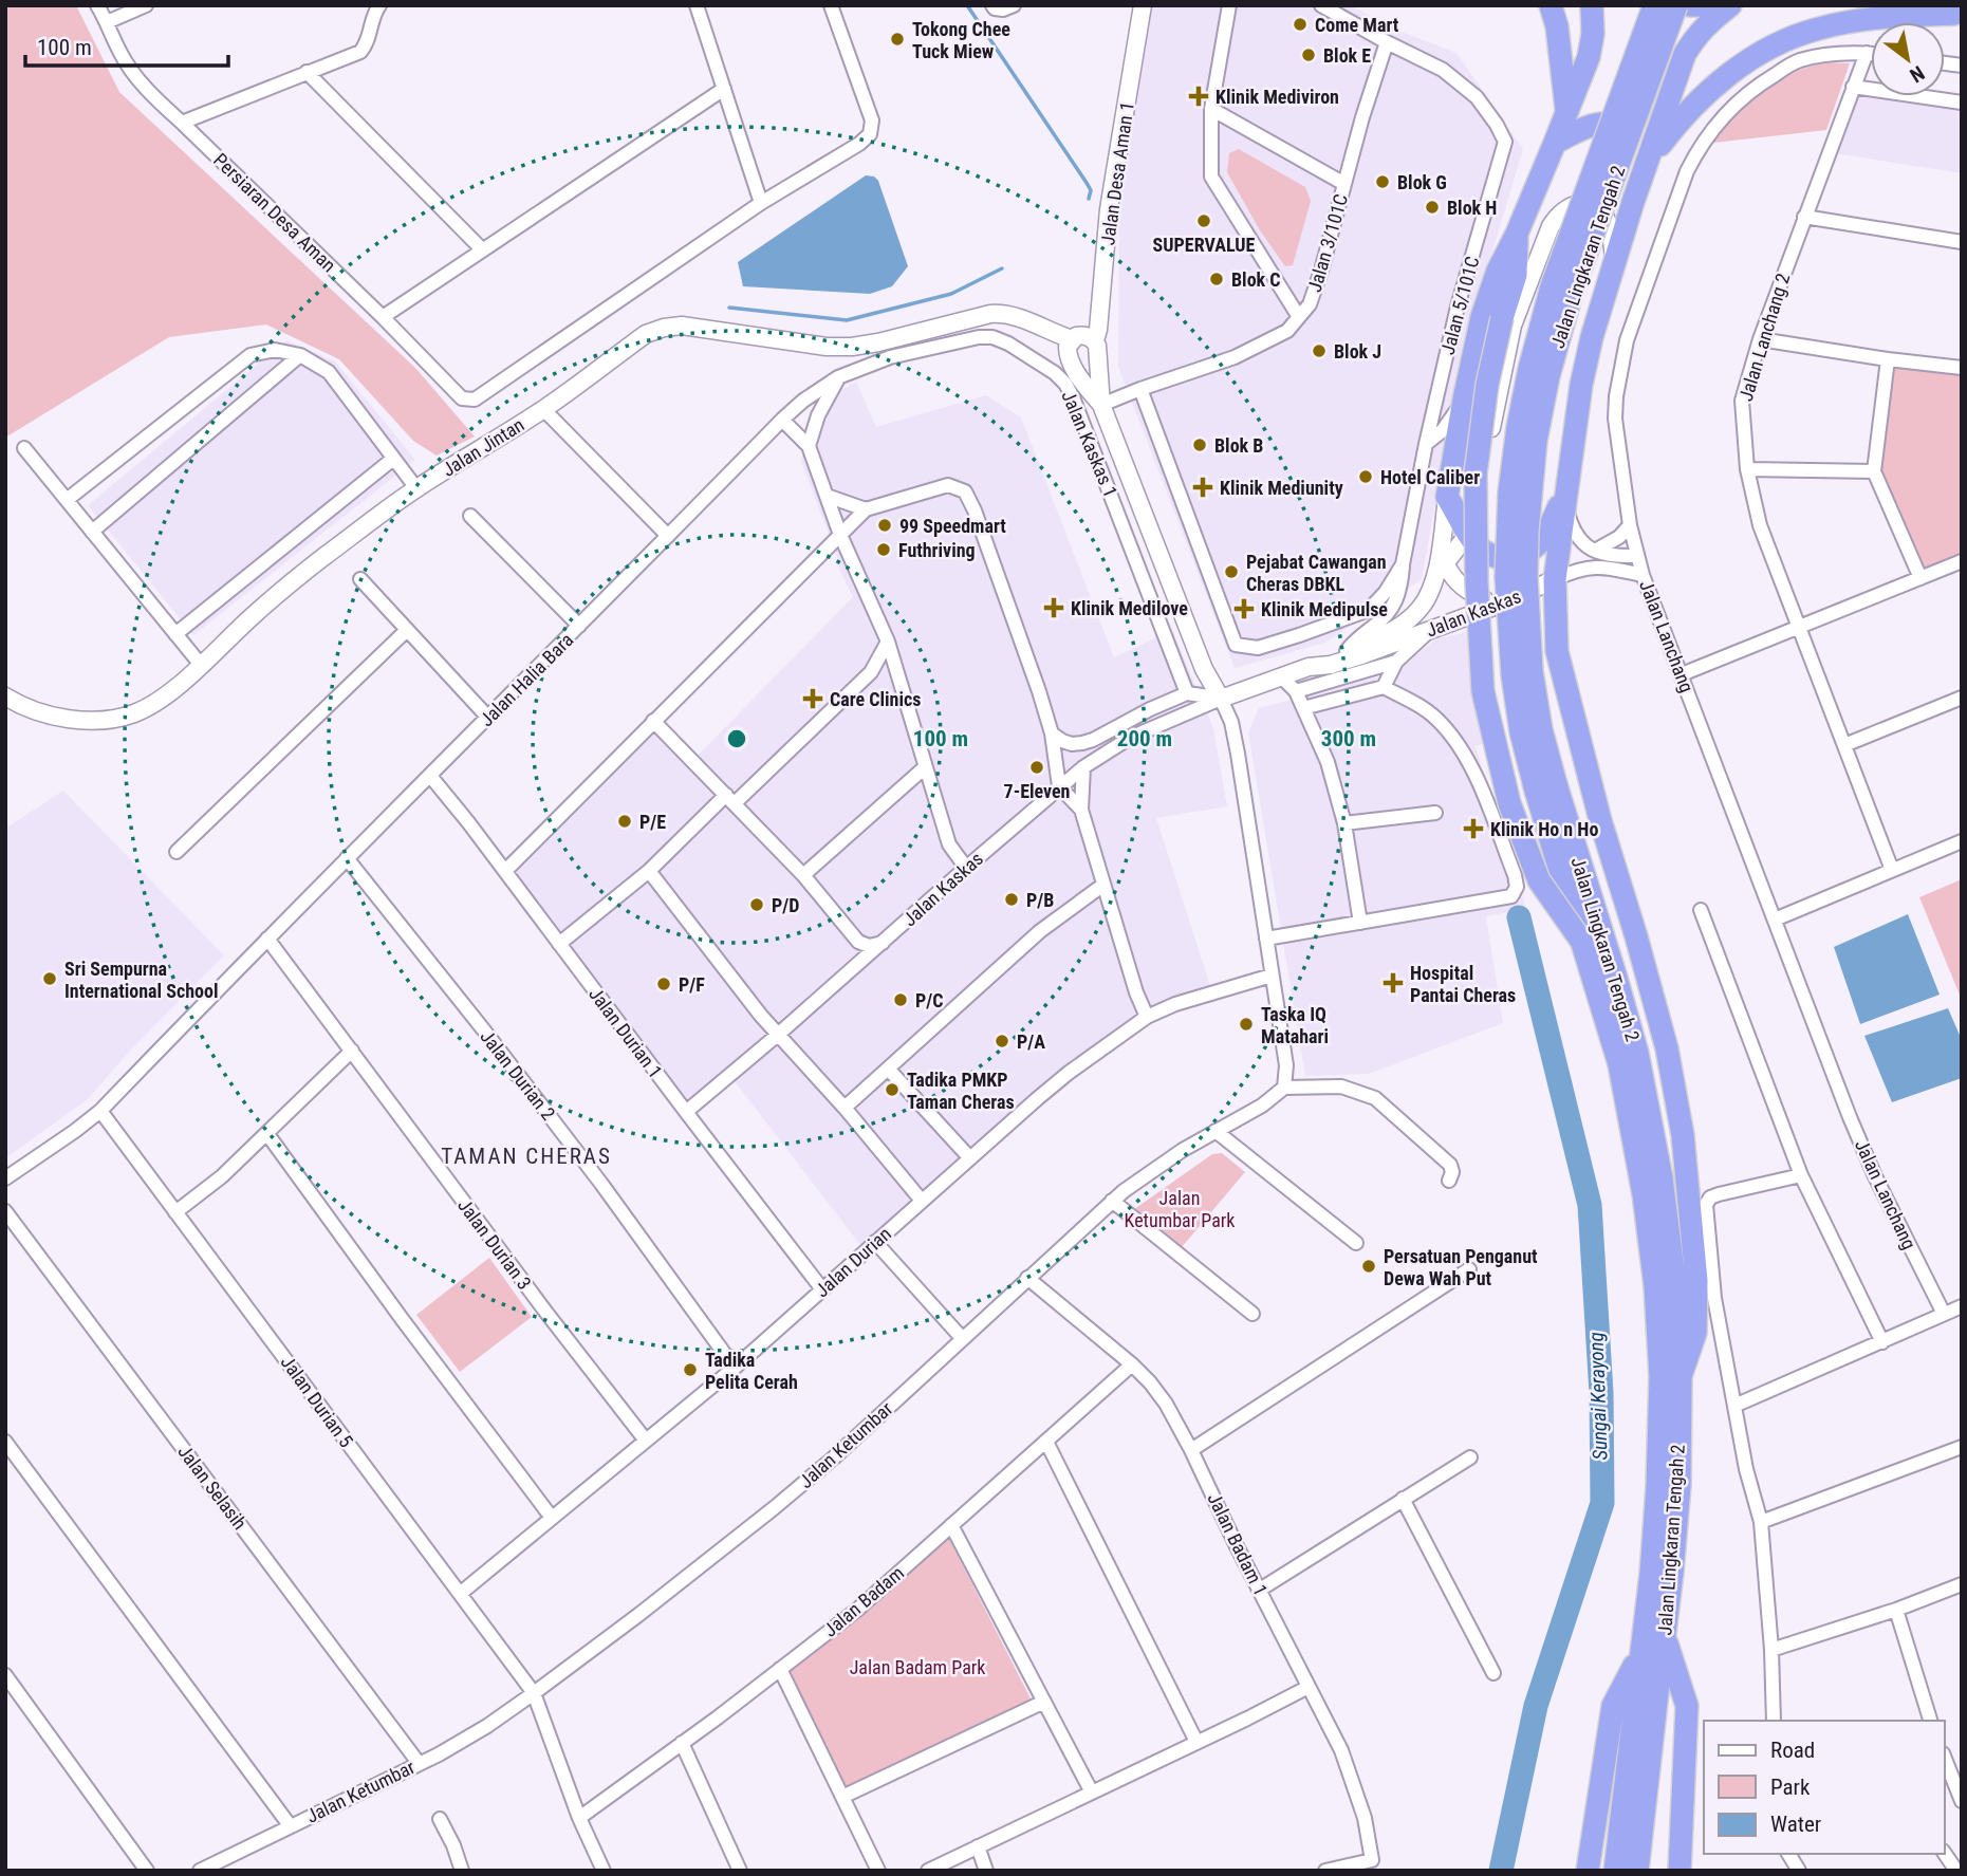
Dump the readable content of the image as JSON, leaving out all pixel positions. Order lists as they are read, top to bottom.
{
  "streets": {
    "highway": ["Jalan Lingkaran Tengah 2"],
    "street": [
      "Jalan Desa Aman 1",
      "Persiaran Desa Aman",
      "Jalan 3/101C",
      "Jalan 5/101C",
      "Jalan Lanchang 2",
      "Jalan Kaskas 1",
      "Jalan Jintan",
      "Jalan Kaskas",
      "Jalan Lanchang",
      "Jalan Halia Bara",
      "Jalan Durian 1",
      "Jalan Durian 2",
      "Jalan Durian 3",
      "Jalan Durian",
      "Jalan Durian 5",
      "Jalan Ketumbar",
      "Jalan Selasih",
      "Jalan Badam 1",
      "Jalan Badam"
    ]
  },
  "crossings": [
    ["Jalan Desa Aman 1", "Jalan Jintan"],
    ["Jalan 3/101C", "Jalan 5/101C"],
    ["Jalan Lanchang 2", "Jalan Lanchang"],
    ["Jalan Kaskas 1", "Jalan Kaskas"],
    ["Jalan Kaskas 1", "Jalan Halia Bara"],
    ["Jalan Kaskas", "Jalan Durian 1"],
    ["Jalan Halia Bara", "Jalan Durian 1"],
    ["Jalan Halia Bara", "Jalan Durian 2"],
    ["Jalan Halia Bara", "Jalan Durian 3"],
    ["Jalan Halia Bara", "Jalan Durian 5"],
    ["Jalan Durian 1", "Jalan Durian"],
    ["Jalan Durian 2", "Jalan Durian"],
    ["Jalan Durian 3", "Jalan Durian"],
    ["Jalan Durian", "Jalan Durian 5"],
    ["Jalan Durian 5", "Jalan Ketumbar"],
    ["Jalan Durian 5", "Jalan Badam"],
    ["Jalan Ketumbar", "Jalan Selasih"],
    ["Jalan Ketumbar", "Jalan Badam 1"],
    ["Jalan Badam 1", "Jalan Badam"]
  ],
  "districts": ["TAMAN CHERAS"],
  "water": ["Sungai Kerayong"],
  "parks": ["Jalan Ketumbar Park", "Jalan Badam Park"],
  "places": {
    "other": [
      "Come Mart",
      "Tokong Chee Tuck Miew",
      "Blok E",
      "Blok G",
      "Blok H",
      "SUPERVALUE",
      "Blok C",
      "Blok J",
      "Blok B",
      "Hotel Caliber",
      "99 Speedmart",
      "Futhriving",
      "Pejabat Cawangan Cheras DBKL",
      "7-Eleven",
      "P/E",
      "P/B",
      "P/D",
      "Sri Sempurna International School",
      "P/F",
      "P/C",
      "Taska IQ Matahari",
      "P/A",
      "Tadika PMKP Taman Cheras",
      "Persatuan Penganut Dewa Wah Put",
      "Tadika Pelita Cerah"
    ],
    "health": [
      "Klinik Mediviron",
      "Klinik Mediunity",
      "Klinik Medilove",
      "Klinik Medipulse",
      "Care Clinics",
      "Klinik Ho n Ho",
      "Hospital Pantai Cheras"
    ]
  },
  "legend": ["Road", "Park", "Water"],
  "scale_bar": "100 m",
  "north": "bottom right",
  "rings": ["100 m", "200 m", "300 m"]
}
